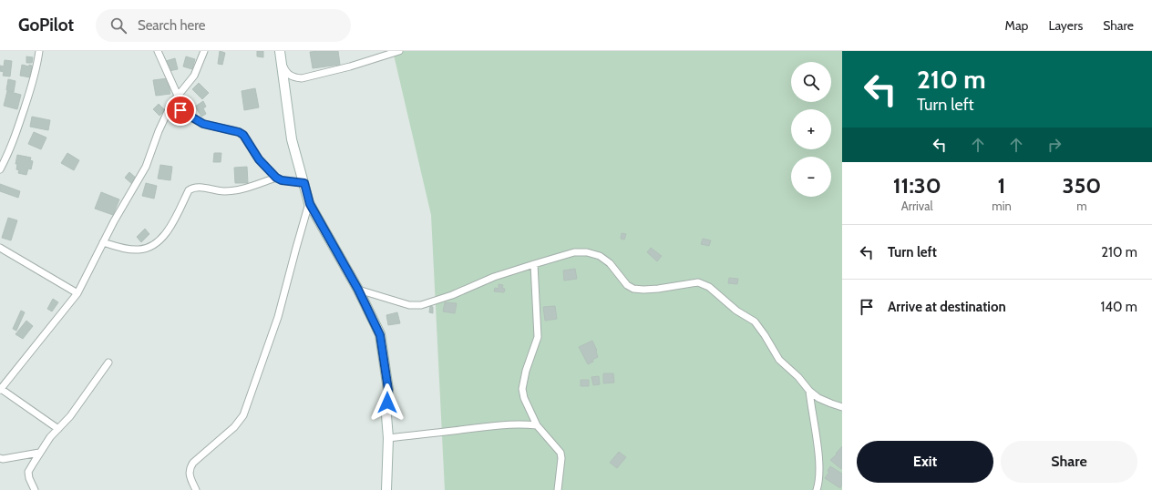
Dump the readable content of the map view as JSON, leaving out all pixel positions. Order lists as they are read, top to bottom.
{
  "page": {
    "header": "GoPilot",
    "search": "Search here",
    "nav": ["Map", "Layers", "Share"],
    "turn": ["210 m", "Turn left"],
    "map_buttons": ["+", "−"],
    "eta": [
      "11:30",
      "Arrival",
      "1",
      "min",
      "350",
      "m"
    ],
    "list": [
      {
        "name": "Turn left",
        "value": "210 m"
      },
      {
        "name": "Arrive at destination",
        "value": "140 m"
      }
    ],
    "buttons": ["Exit", "Share"]
  }
}
